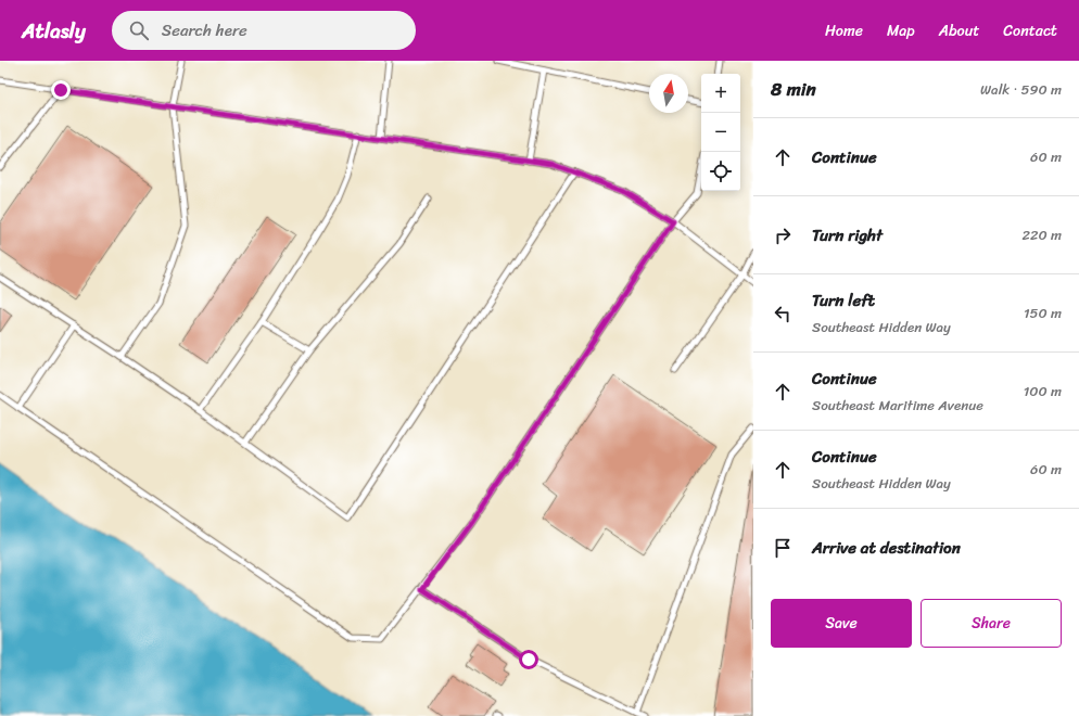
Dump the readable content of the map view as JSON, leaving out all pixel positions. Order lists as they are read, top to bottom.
{
  "north": "top",
  "page": {
    "header": "Atlasly",
    "search": "Search here",
    "nav": [
      "Home",
      "Map",
      "About",
      "Contact"
    ],
    "heading": ["8 min", "Walk · 590 m"],
    "map_buttons": ["+", "−"],
    "list": [
      ["Continue", "60 m"],
      ["Turn right", "220 m"],
      ["Turn left", "Southeast Hidden Way", "150 m"],
      ["Continue", "Southeast Maritime Avenue", "100 m"],
      ["Continue", "Southeast Hidden Way", "60 m"],
      "Arrive at destination"
    ],
    "buttons": ["Save", "Share"]
  }
}
